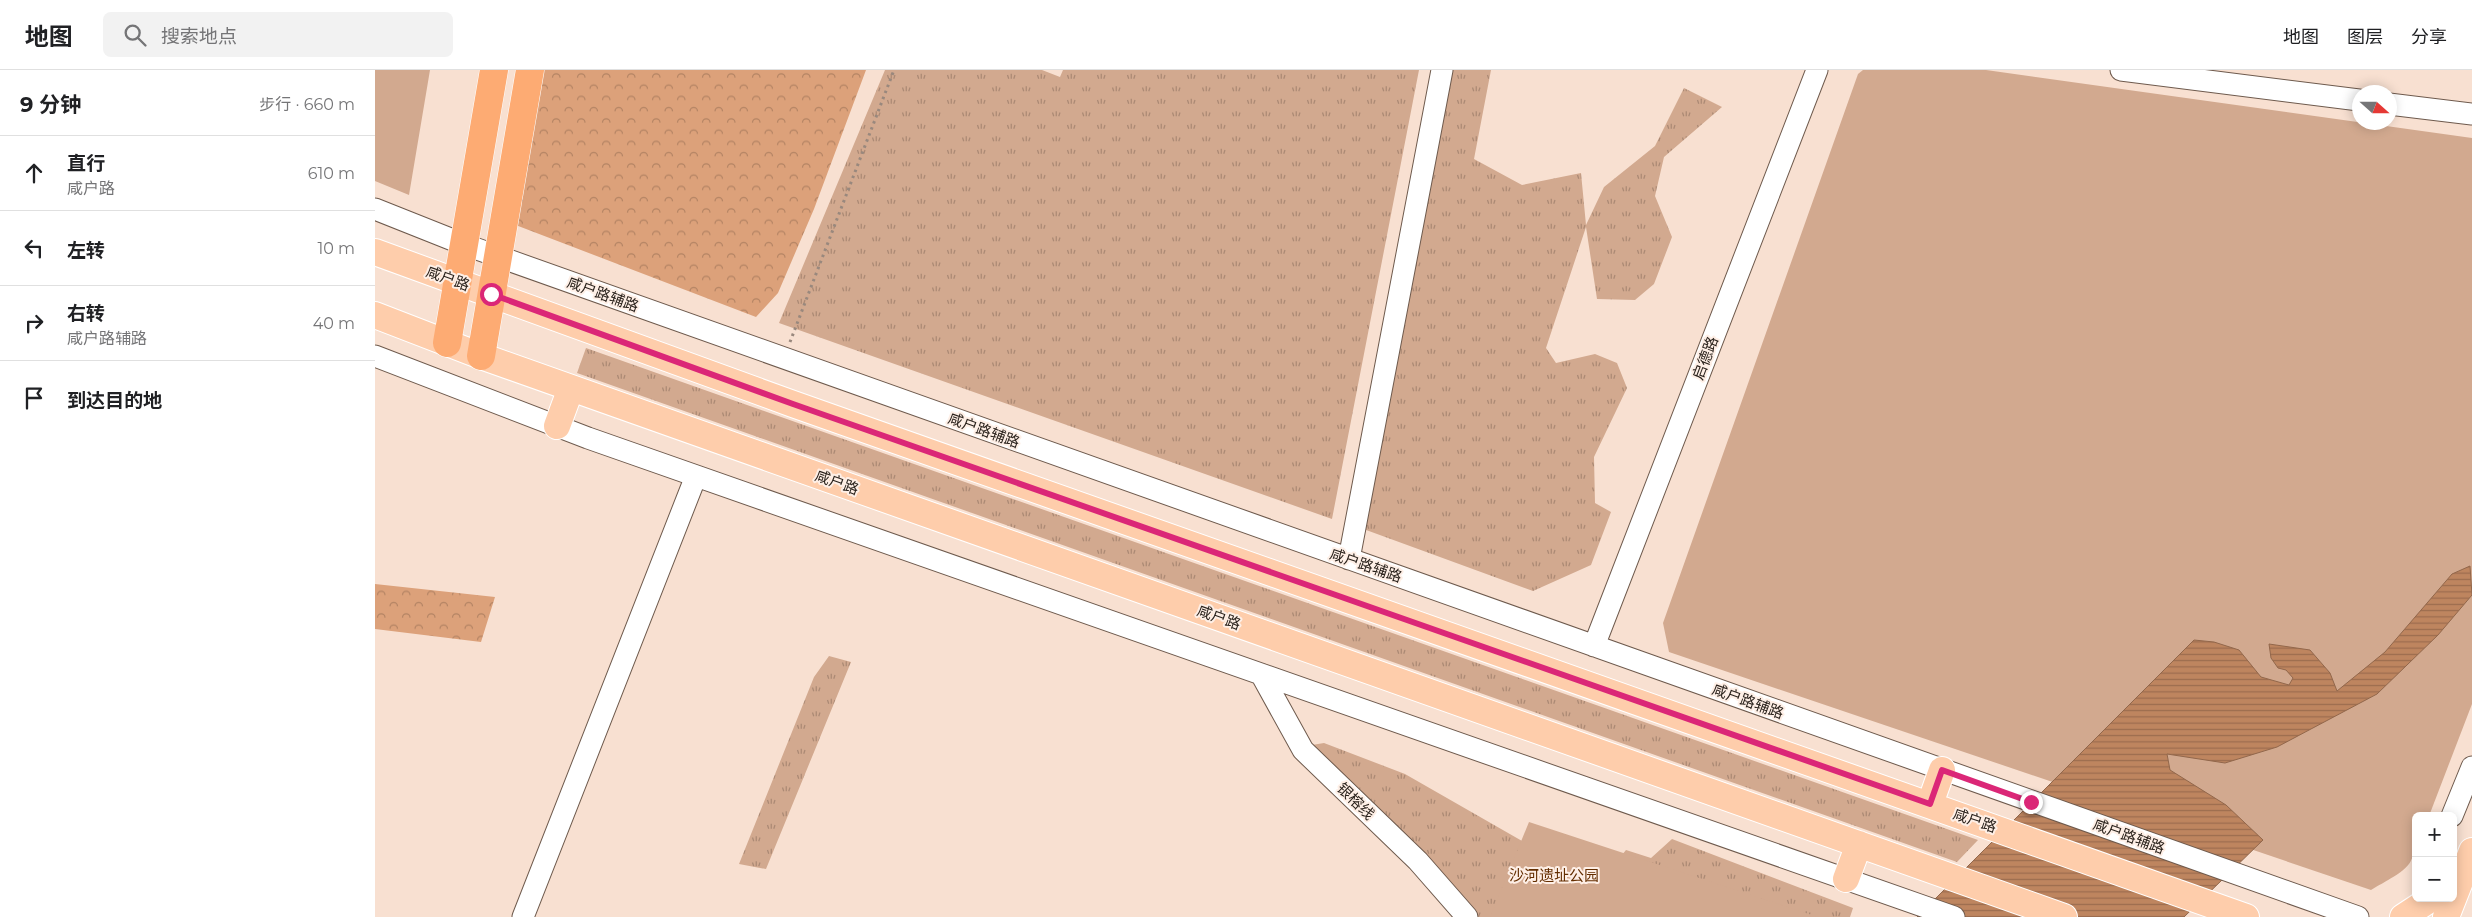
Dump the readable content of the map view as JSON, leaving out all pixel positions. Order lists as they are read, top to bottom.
{
  "streets": {
    "main road": ["咸户路"],
    "street": ["咸户路辅路", "启德路", "银榕线"]
  },
  "crossings": [
    ["咸户路辅路", "启德路"]
  ],
  "parks": ["沙河遗址公园"],
  "north": "right",
  "page": {
    "header": "地图",
    "search": "搜索地点",
    "nav": ["地图", "图层", "分享"],
    "heading": ["9 分钟", "步行 · 660 m"],
    "list": [
      ["直行", "咸户路", "610 m"],
      ["左转", "10 m"],
      ["右转", "咸户路辅路", "40 m"],
      "到达目的地"
    ],
    "map_buttons": ["+", "−"]
  }
}
